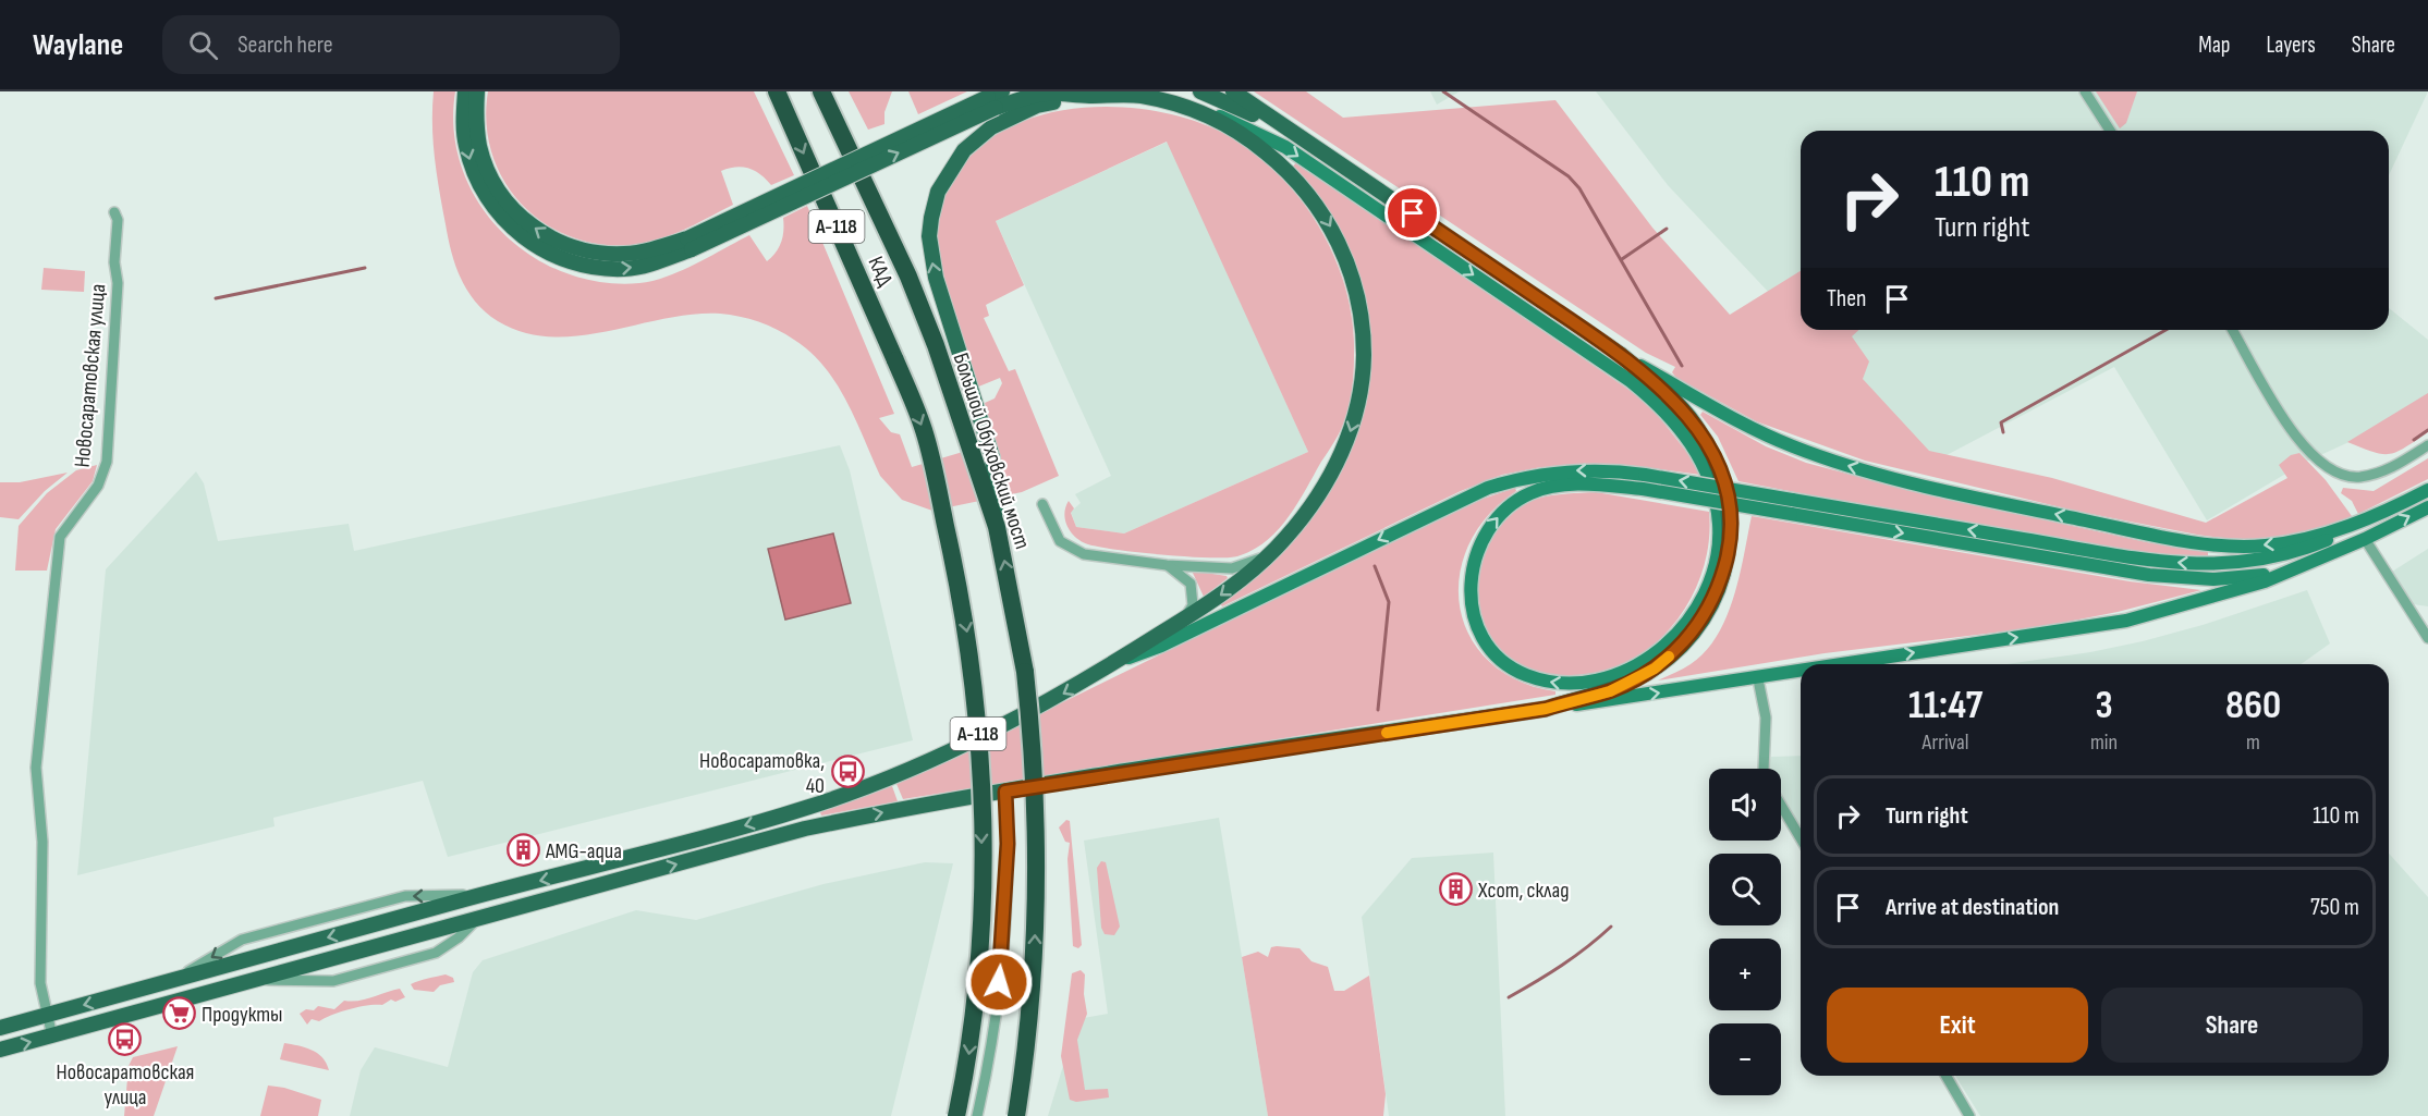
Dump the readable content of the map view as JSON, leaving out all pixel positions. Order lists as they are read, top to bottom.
{
  "streets": {
    "highway": ["А-118", "КАД", "Большой Обуховский мост"],
    "street": ["Новосаратовская улица"]
  },
  "crossings": [
    ["КАД", "Большой Обуховский мост"]
  ],
  "one_way": ["КАД", "Большой Обуховский мост"],
  "places": {
    "bus stop": ["Новосаратовка, 40", "Новосаратовская улица"],
    "building": ["AMG-aqua", "Xсom, склад"],
    "supermarket": ["Продукты"]
  },
  "page": {
    "header": "Waylane",
    "search": "Search here",
    "nav": ["Map", "Layers", "Share"],
    "turn": ["110 m", "Turn right"],
    "then": "Then",
    "eta": [
      "11:47",
      "Arrival",
      "3",
      "min",
      "860",
      "m"
    ],
    "map_buttons": ["+", "−"],
    "list": [
      {
        "name": "Turn right",
        "value": "110 m"
      },
      {
        "name": "Arrive at destination",
        "value": "750 m"
      }
    ],
    "buttons": ["Exit", "Share"]
  }
}
